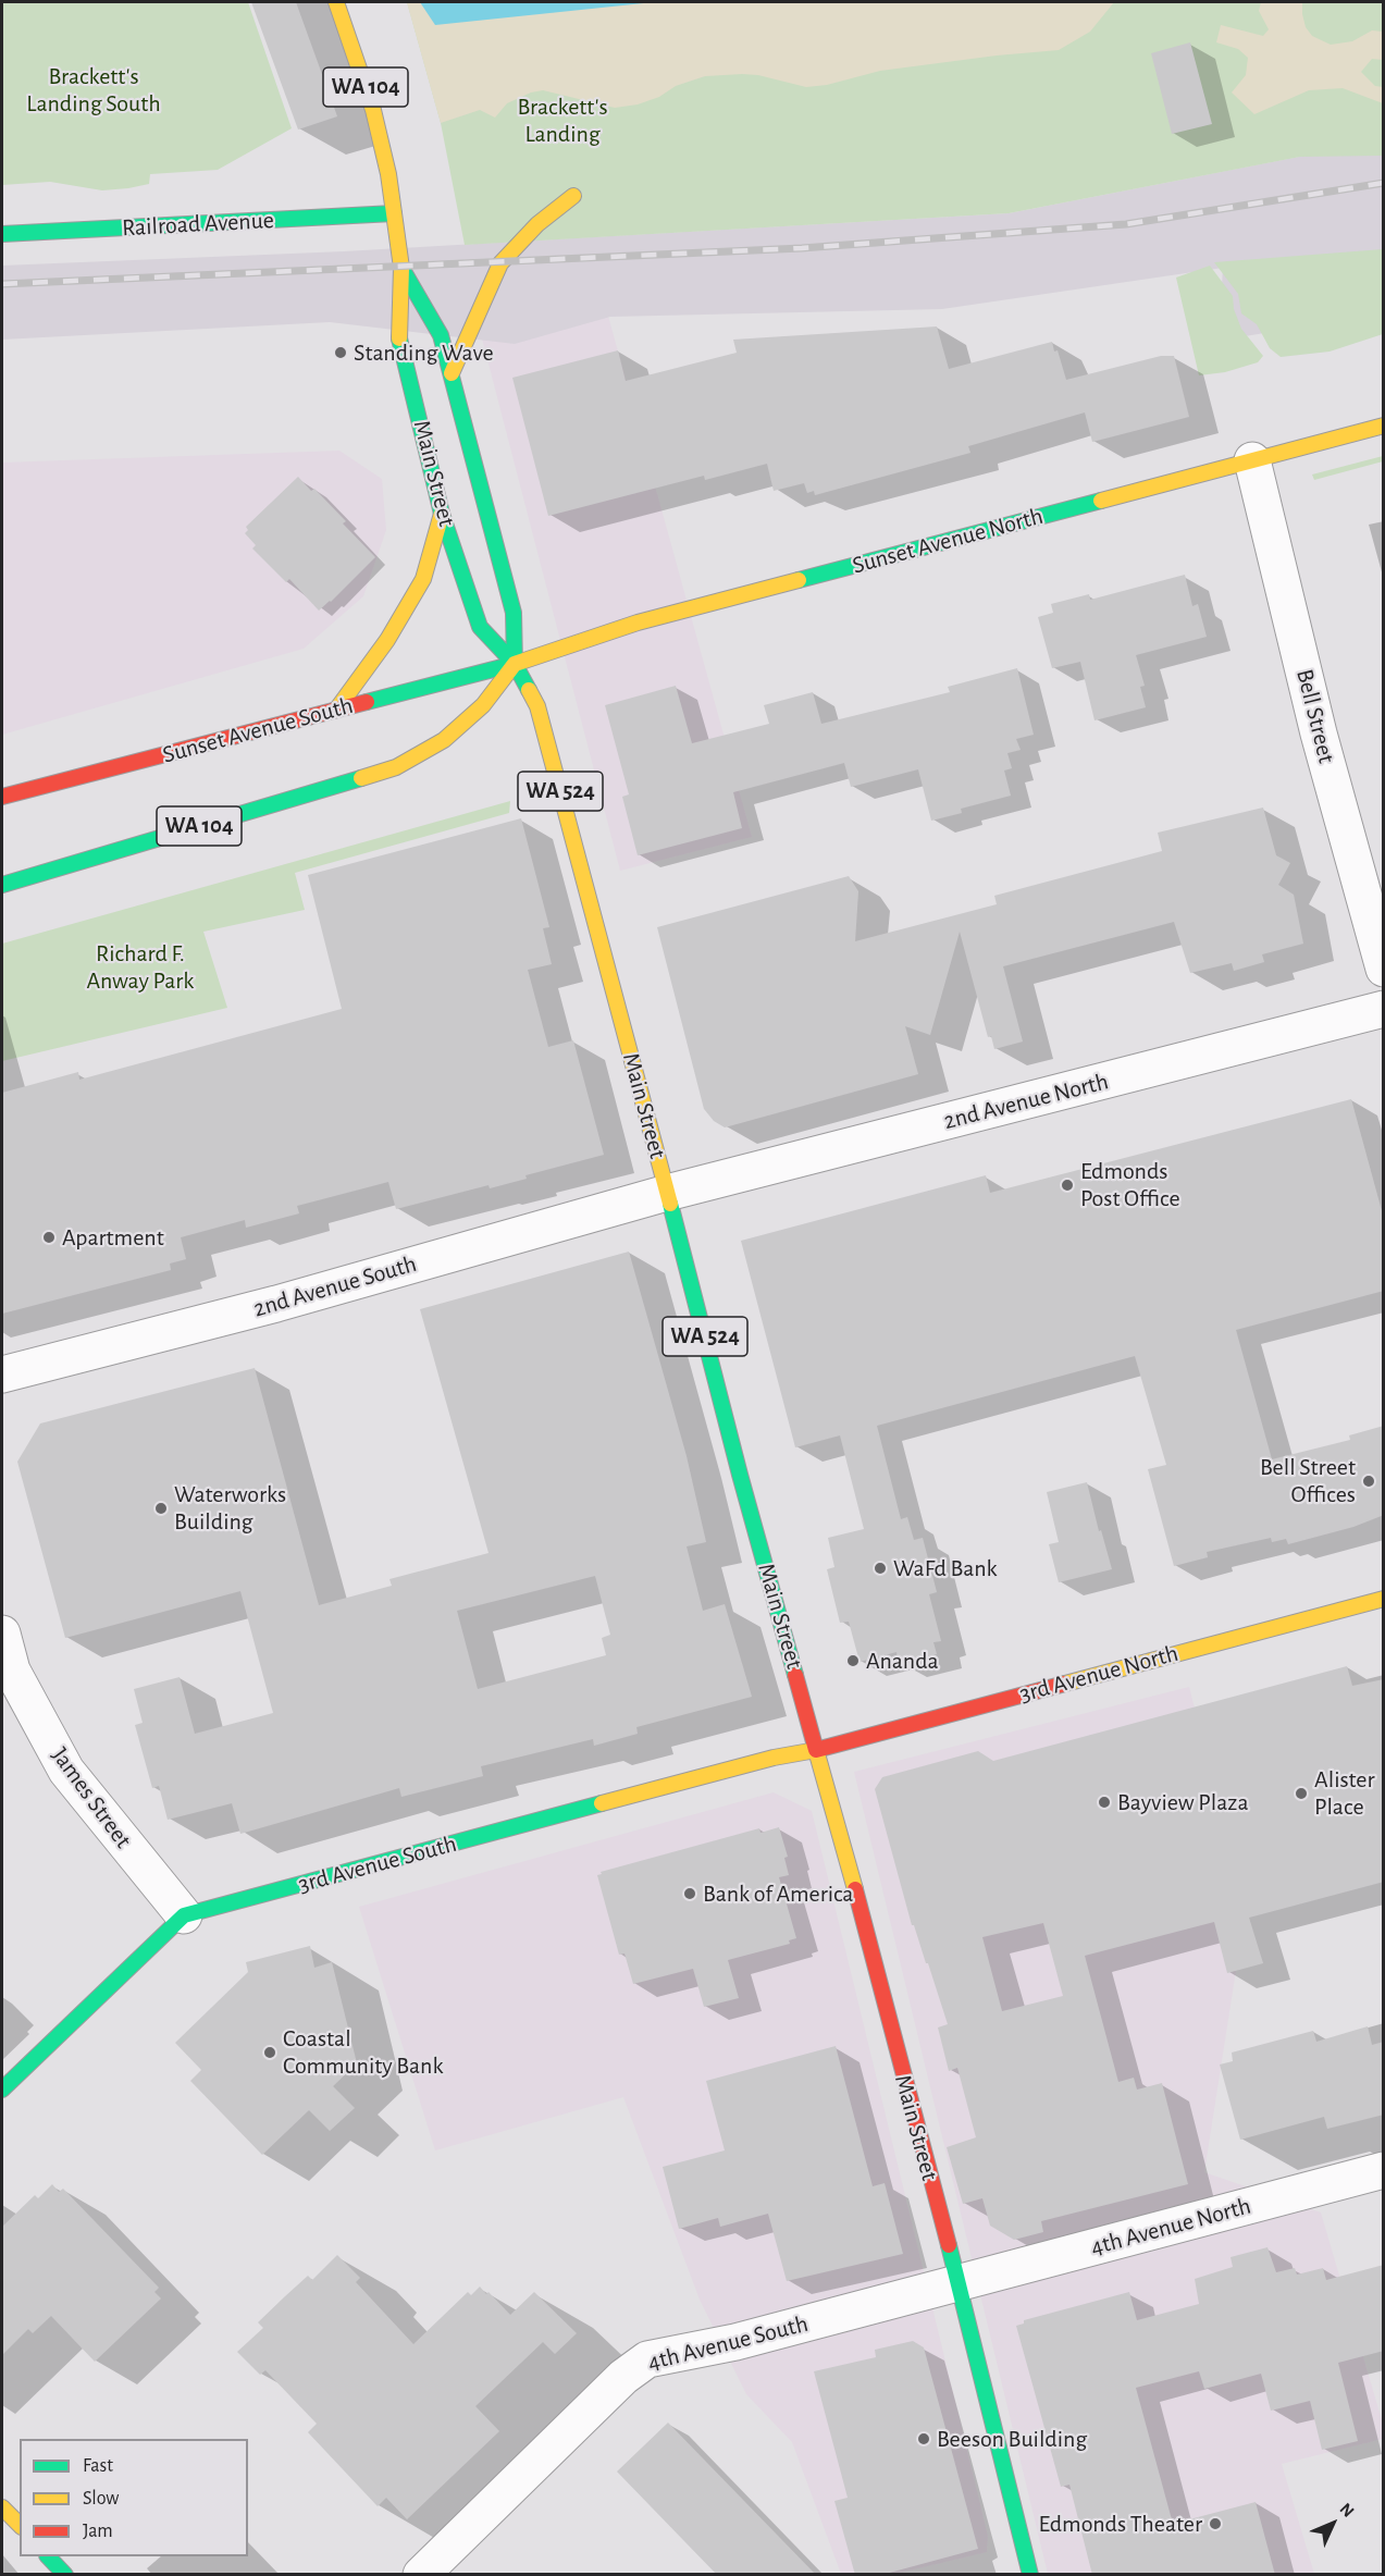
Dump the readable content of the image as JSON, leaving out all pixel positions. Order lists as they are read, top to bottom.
{
  "streets": {
    "main road": [
      "WA 104",
      "Railroad Avenue",
      "Main Street",
      "Sunset Avenue North",
      "Sunset Avenue South",
      "WA 524",
      "3rd Avenue North",
      "3rd Avenue South"
    ],
    "street": [
      "Bell Street",
      "2nd Avenue North",
      "2nd Avenue South",
      "James Street",
      "4th Avenue North",
      "4th Avenue South"
    ]
  },
  "crossings": [
    ["WA 104", "Railroad Avenue"],
    ["WA 104", "Main Street"],
    ["WA 104", "Sunset Avenue North"],
    ["WA 104", "Sunset Avenue South"],
    ["Railroad Avenue", "Main Street"],
    ["Main Street", "Sunset Avenue North"],
    ["Main Street", "Sunset Avenue South"],
    ["Main Street", "2nd Avenue North"],
    ["Main Street", "2nd Avenue South"],
    ["Main Street", "3rd Avenue North"],
    ["Main Street", "3rd Avenue South"],
    ["Main Street", "4th Avenue North"],
    ["Main Street", "4th Avenue South"],
    ["Sunset Avenue North", "Bell Street"],
    ["Sunset Avenue North", "Sunset Avenue South"],
    ["2nd Avenue North", "2nd Avenue South"],
    ["3rd Avenue North", "3rd Avenue South"],
    ["James Street", "3rd Avenue South"],
    ["4th Avenue North", "4th Avenue South"]
  ],
  "parks": ["Brackett's Landing South", "Brackett's Landing", "Richard F. Anway Park"],
  "places": [
    "Standing Wave",
    "Edmonds Post Office",
    "Apartment",
    "Bell Street Offices",
    "Waterworks Building",
    "WaFd Bank",
    "Ananda",
    "Alister Place",
    "Bayview Plaza",
    "Bank of America",
    "Coastal Community Bank",
    "Beeson Building",
    "Edmonds Theater"
  ],
  "legend": ["Fast", "Slow", "Jam"],
  "north": "top right"
}
